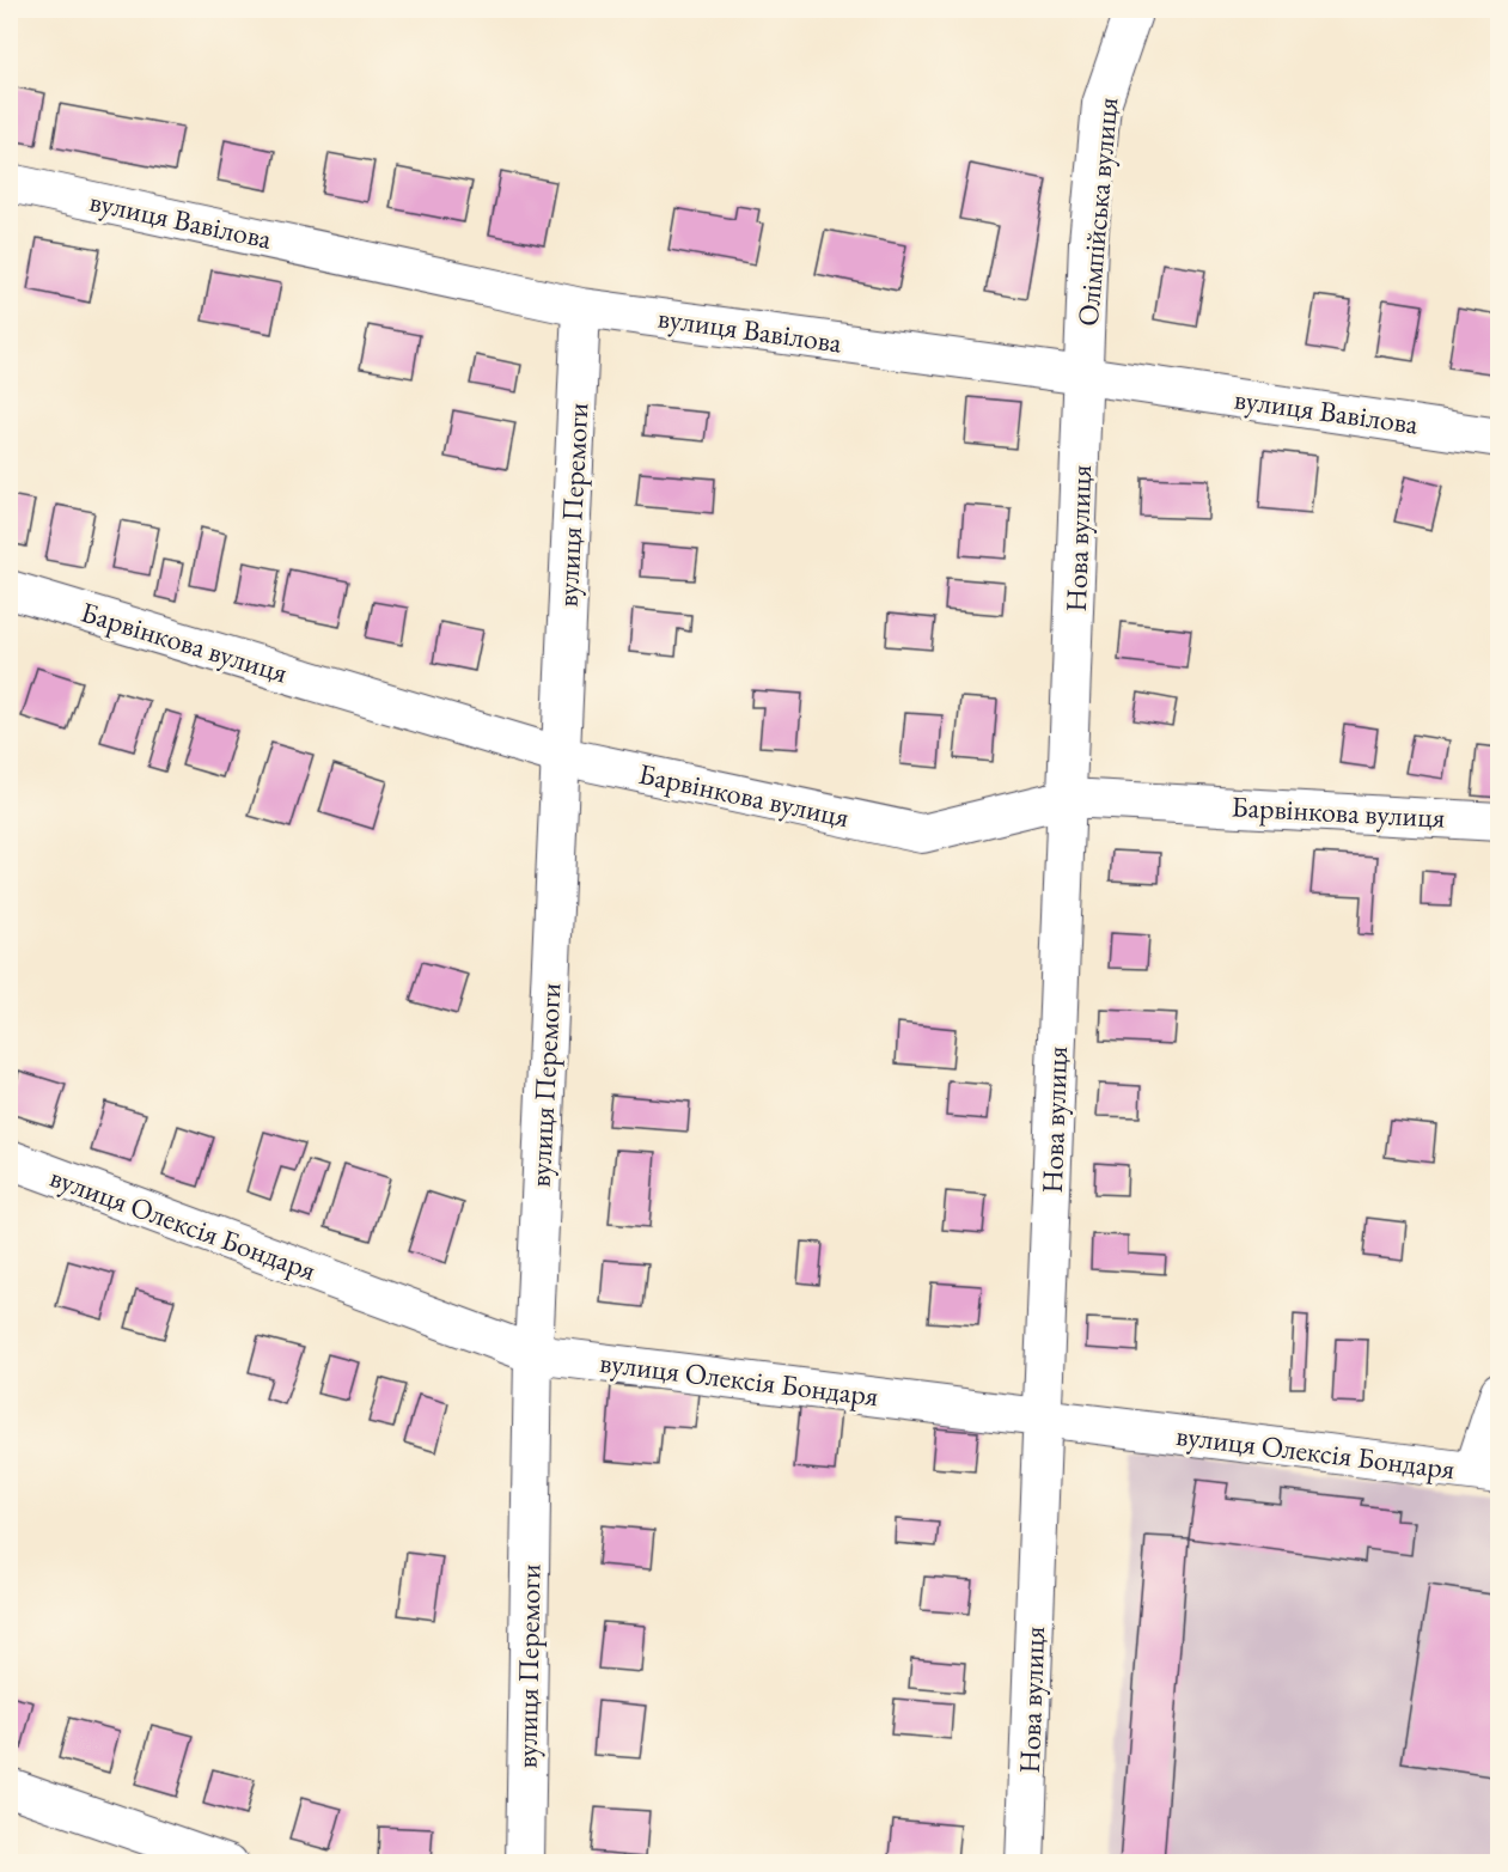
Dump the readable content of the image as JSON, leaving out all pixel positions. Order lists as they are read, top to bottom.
{
  "streets": {
    "street": [
      "Олімпійська вулиця",
      "вулиця Вавілова",
      "вулиця Перемоги",
      "Нова вулиця",
      "Барвінкова вулиця",
      "вулиця Олексія Бондаря"
    ]
  },
  "crossings": [
    ["Олімпійська вулиця", "вулиця Вавілова"],
    ["Олімпійська вулиця", "Нова вулиця"],
    ["вулиця Вавілова", "вулиця Перемоги"],
    ["вулиця Вавілова", "Нова вулиця"],
    ["вулиця Перемоги", "Барвінкова вулиця"],
    ["вулиця Перемоги", "вулиця Олексія Бондаря"],
    ["Нова вулиця", "Барвінкова вулиця"],
    ["Нова вулиця", "вулиця Олексія Бондаря"]
  ]
}
